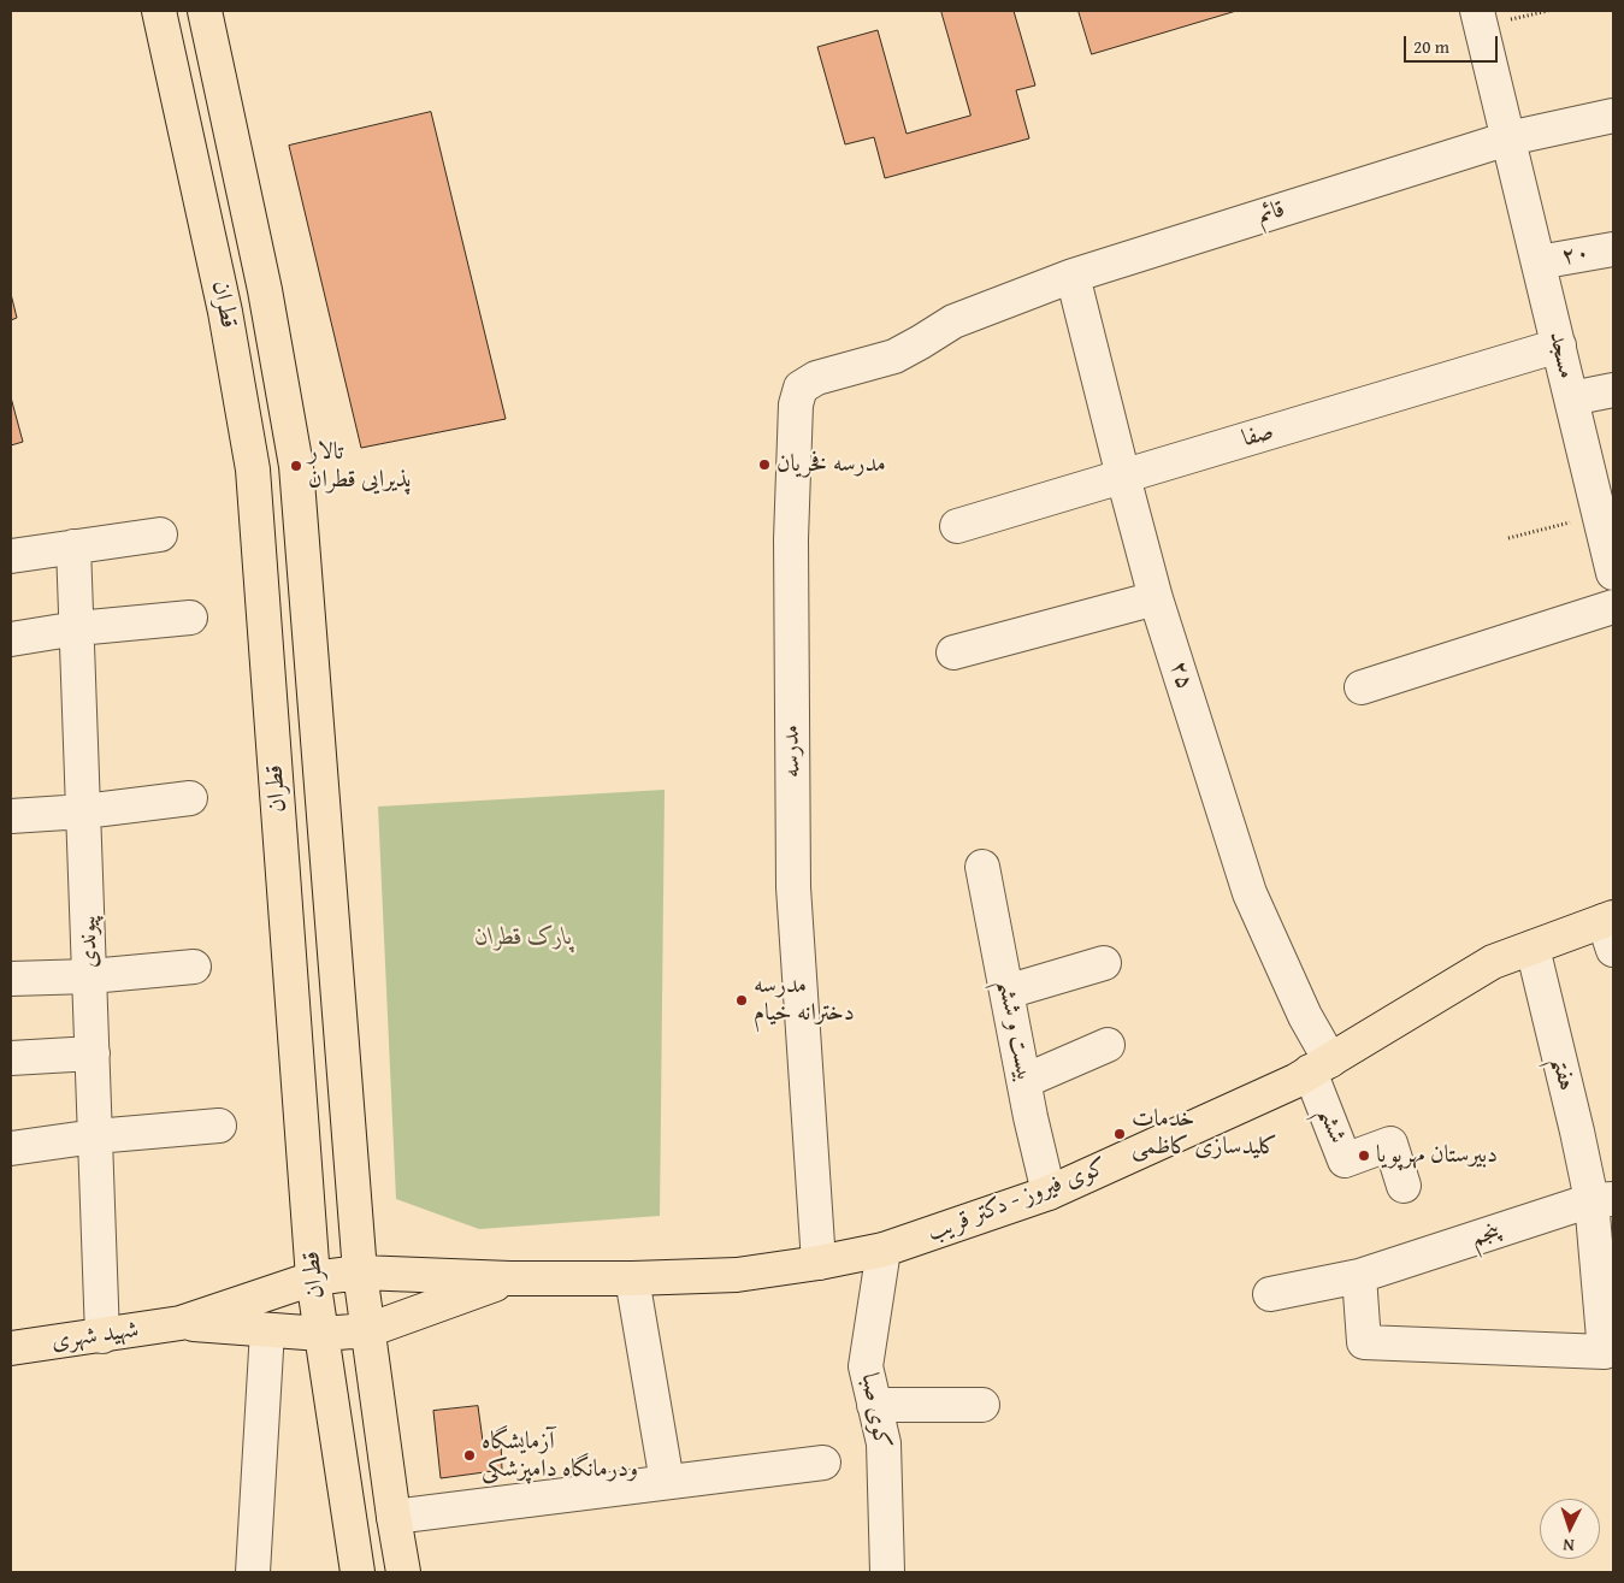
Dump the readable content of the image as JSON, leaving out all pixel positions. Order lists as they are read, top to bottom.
{
  "streets": {
    "main road": ["قطران", "کوی فیروز - دکتر قریب", "شهید شهری"],
    "street": [
      "قائم",
      "۲۰",
      "مسجد",
      "صفا",
      "۲۵",
      "مدرسه",
      "پیوندی",
      "بیست و ششم",
      "هفتم",
      "ششم",
      "پنجم",
      "کوی صبا"
    ]
  },
  "crossings": [
    ["قائم", "مسجد"],
    ["قائم", "۲۵"],
    ["قائم", "مدرسه"],
    ["۲۰", "مسجد"],
    ["قطران", "کوی فیروز - دکتر قریب"],
    ["مسجد", "صفا"],
    ["صفا", "۲۵"],
    ["۲۵", "ششم"],
    ["۲۵", "کوی فیروز - دکتر قریب"],
    ["مدرسه", "کوی فیروز - دکتر قریب"],
    ["پیوندی", "شهید شهری"],
    ["بیست و ششم", "کوی فیروز - دکتر قریب"],
    ["هفتم", "کوی فیروز - دکتر قریب"],
    ["هفتم", "پنجم"],
    ["ششم", "کوی فیروز - دکتر قریب"],
    ["کوی فیروز - دکتر قریب", "شهید شهری"],
    ["کوی فیروز - دکتر قریب", "کوی صبا"]
  ],
  "parks": ["پارک قطران"],
  "places": [
    "مدرسه فخریان",
    "تالار پذیرایی قطران",
    "مدرسه دخترانه خیام",
    "خدمات کلیدسازی کاظمی",
    "دبیرستان مهرپویا",
    "آزمایشگاه ودرمانگاه دامپزشکی"
  ],
  "scale_bar": "20 m",
  "north": "bottom"
}
